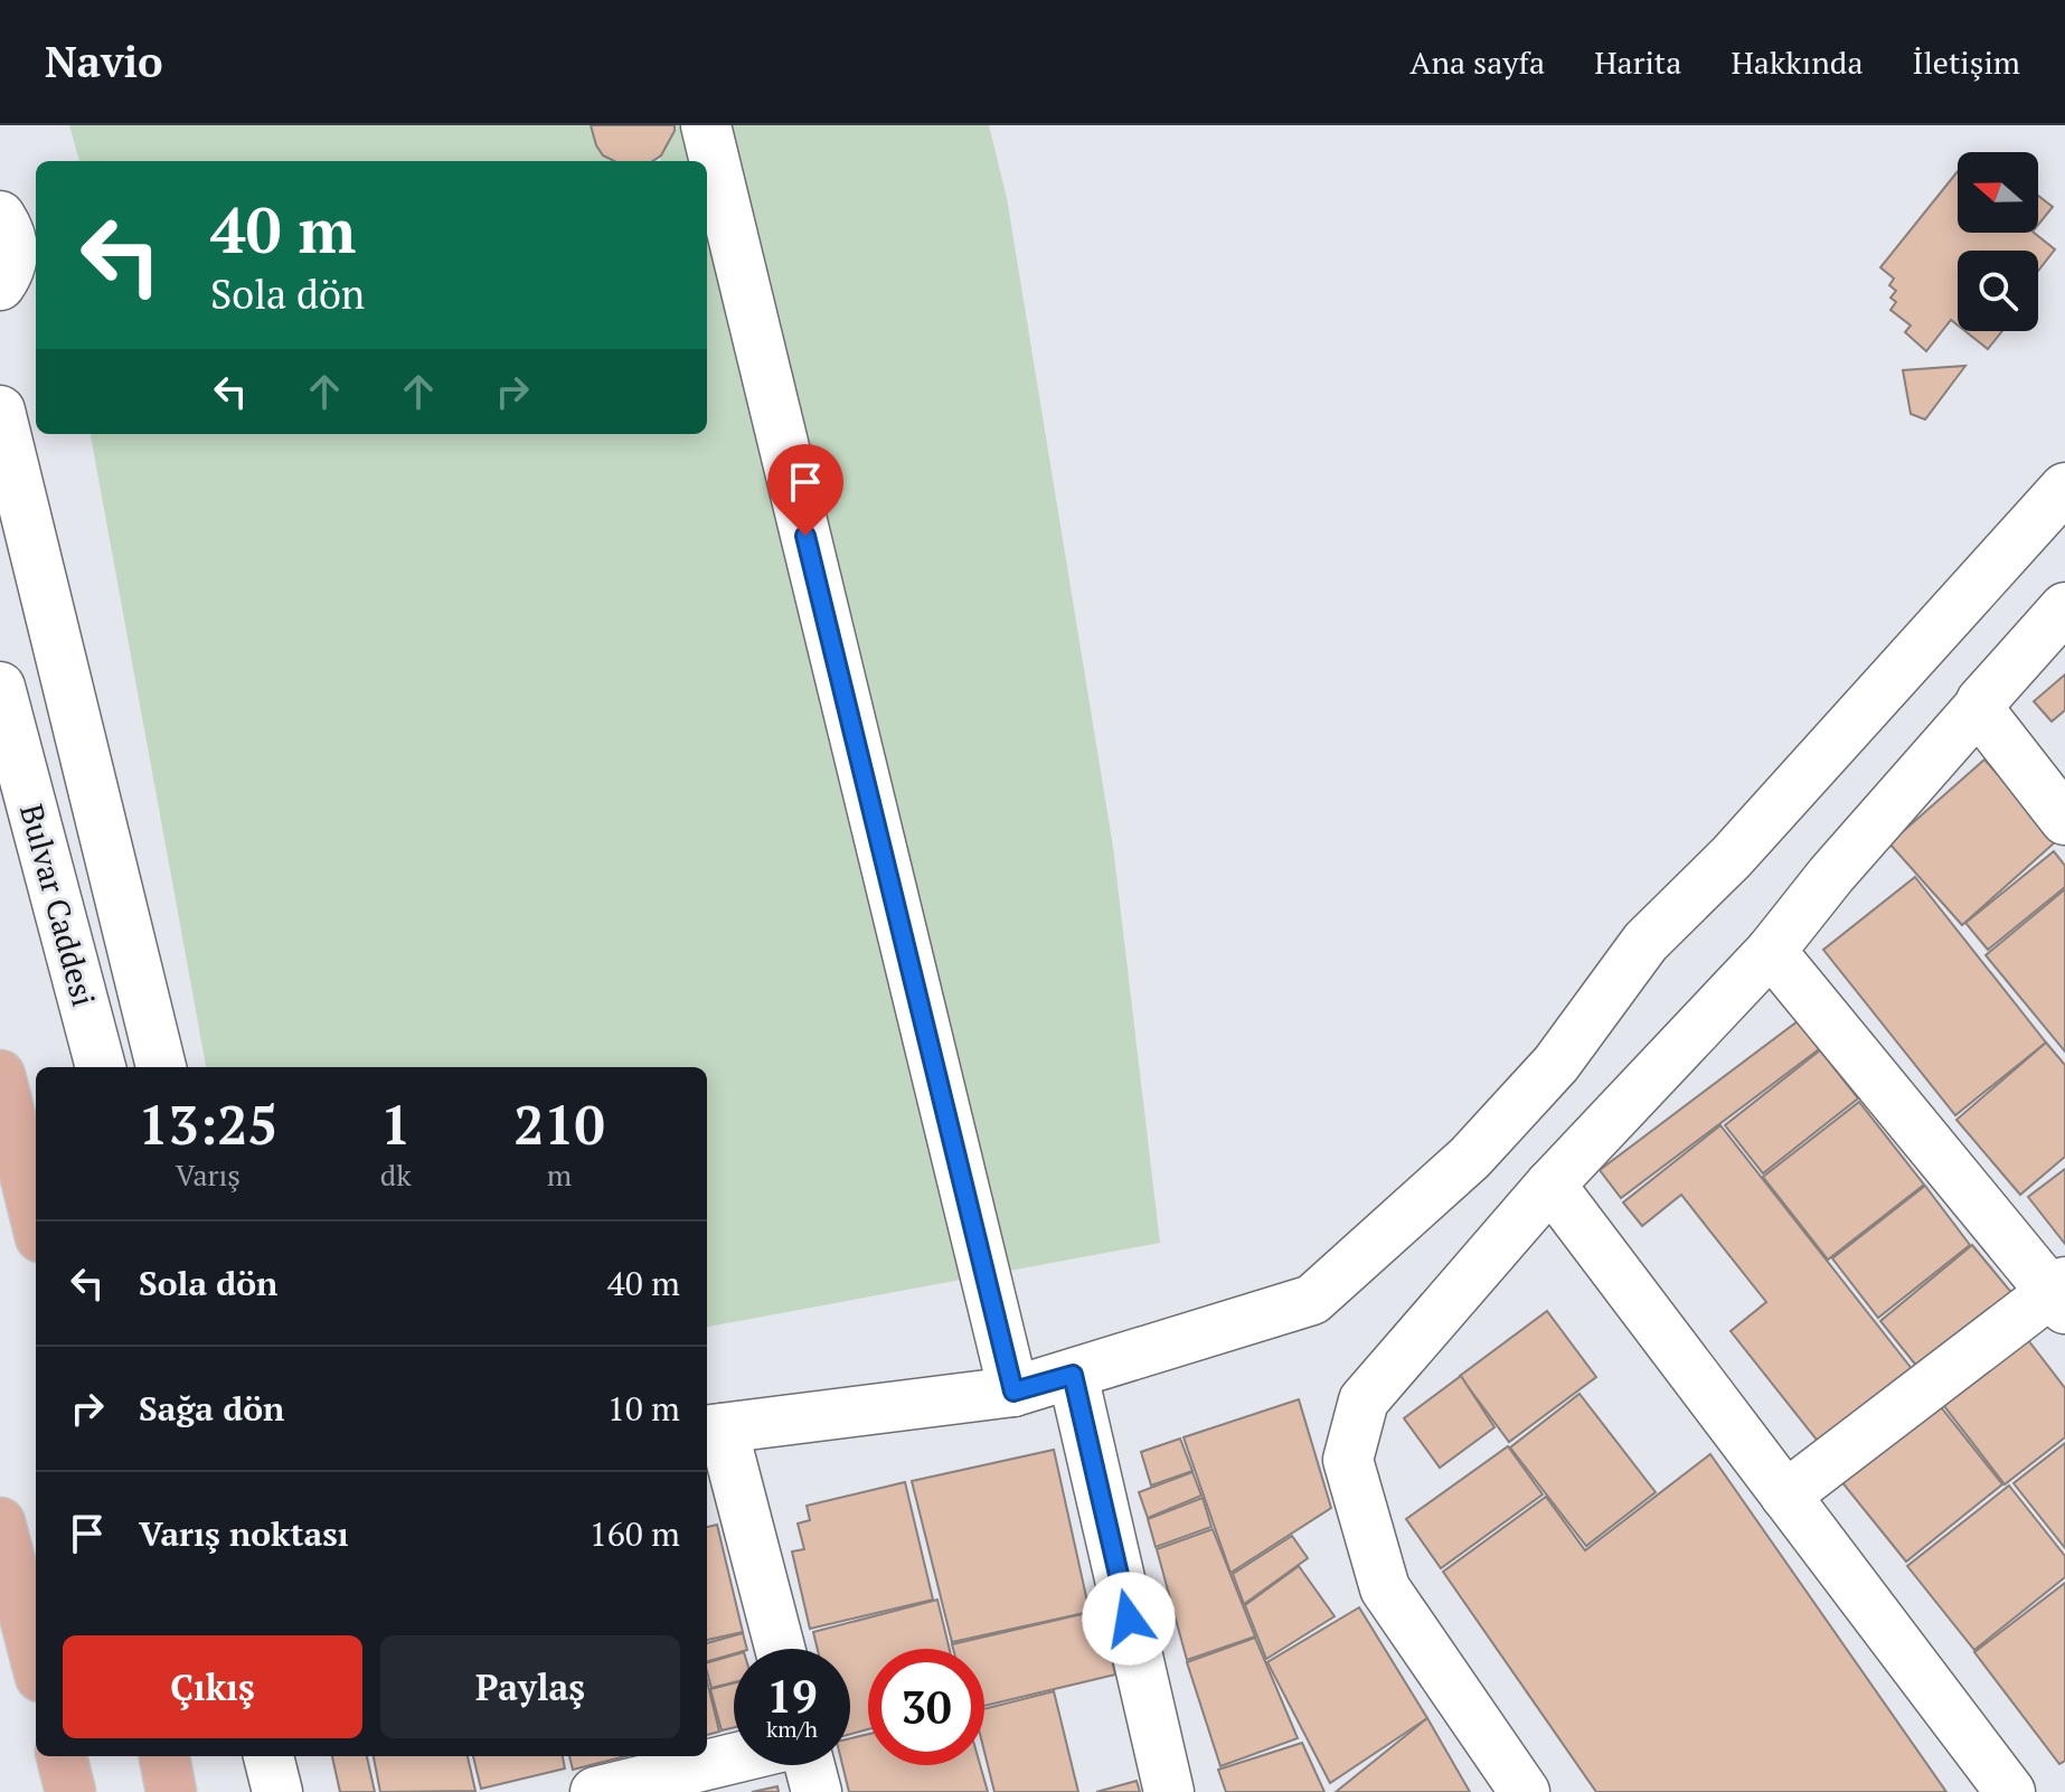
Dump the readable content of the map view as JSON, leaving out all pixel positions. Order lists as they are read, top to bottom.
{
  "streets": {
    "street": ["Bulvar Caddesi"]
  },
  "north": "left",
  "page": {
    "header": "Navio",
    "nav": [
      "Ana sayfa",
      "Harita",
      "Hakkında",
      "İletişim"
    ],
    "turn": ["40 m", "Sola dön"],
    "eta": [
      "13:25",
      "Varış",
      "1",
      "dk",
      "210",
      "m"
    ],
    "list": [
      {
        "name": "Sola dön",
        "value": "40 m"
      },
      {
        "name": "Sağa dön",
        "value": "10 m"
      },
      {
        "name": "Varış noktası",
        "value": "160 m"
      }
    ],
    "buttons": ["Çıkış", "Paylaş"],
    "speed": "19 km/h",
    "limit": "30"
  }
}
